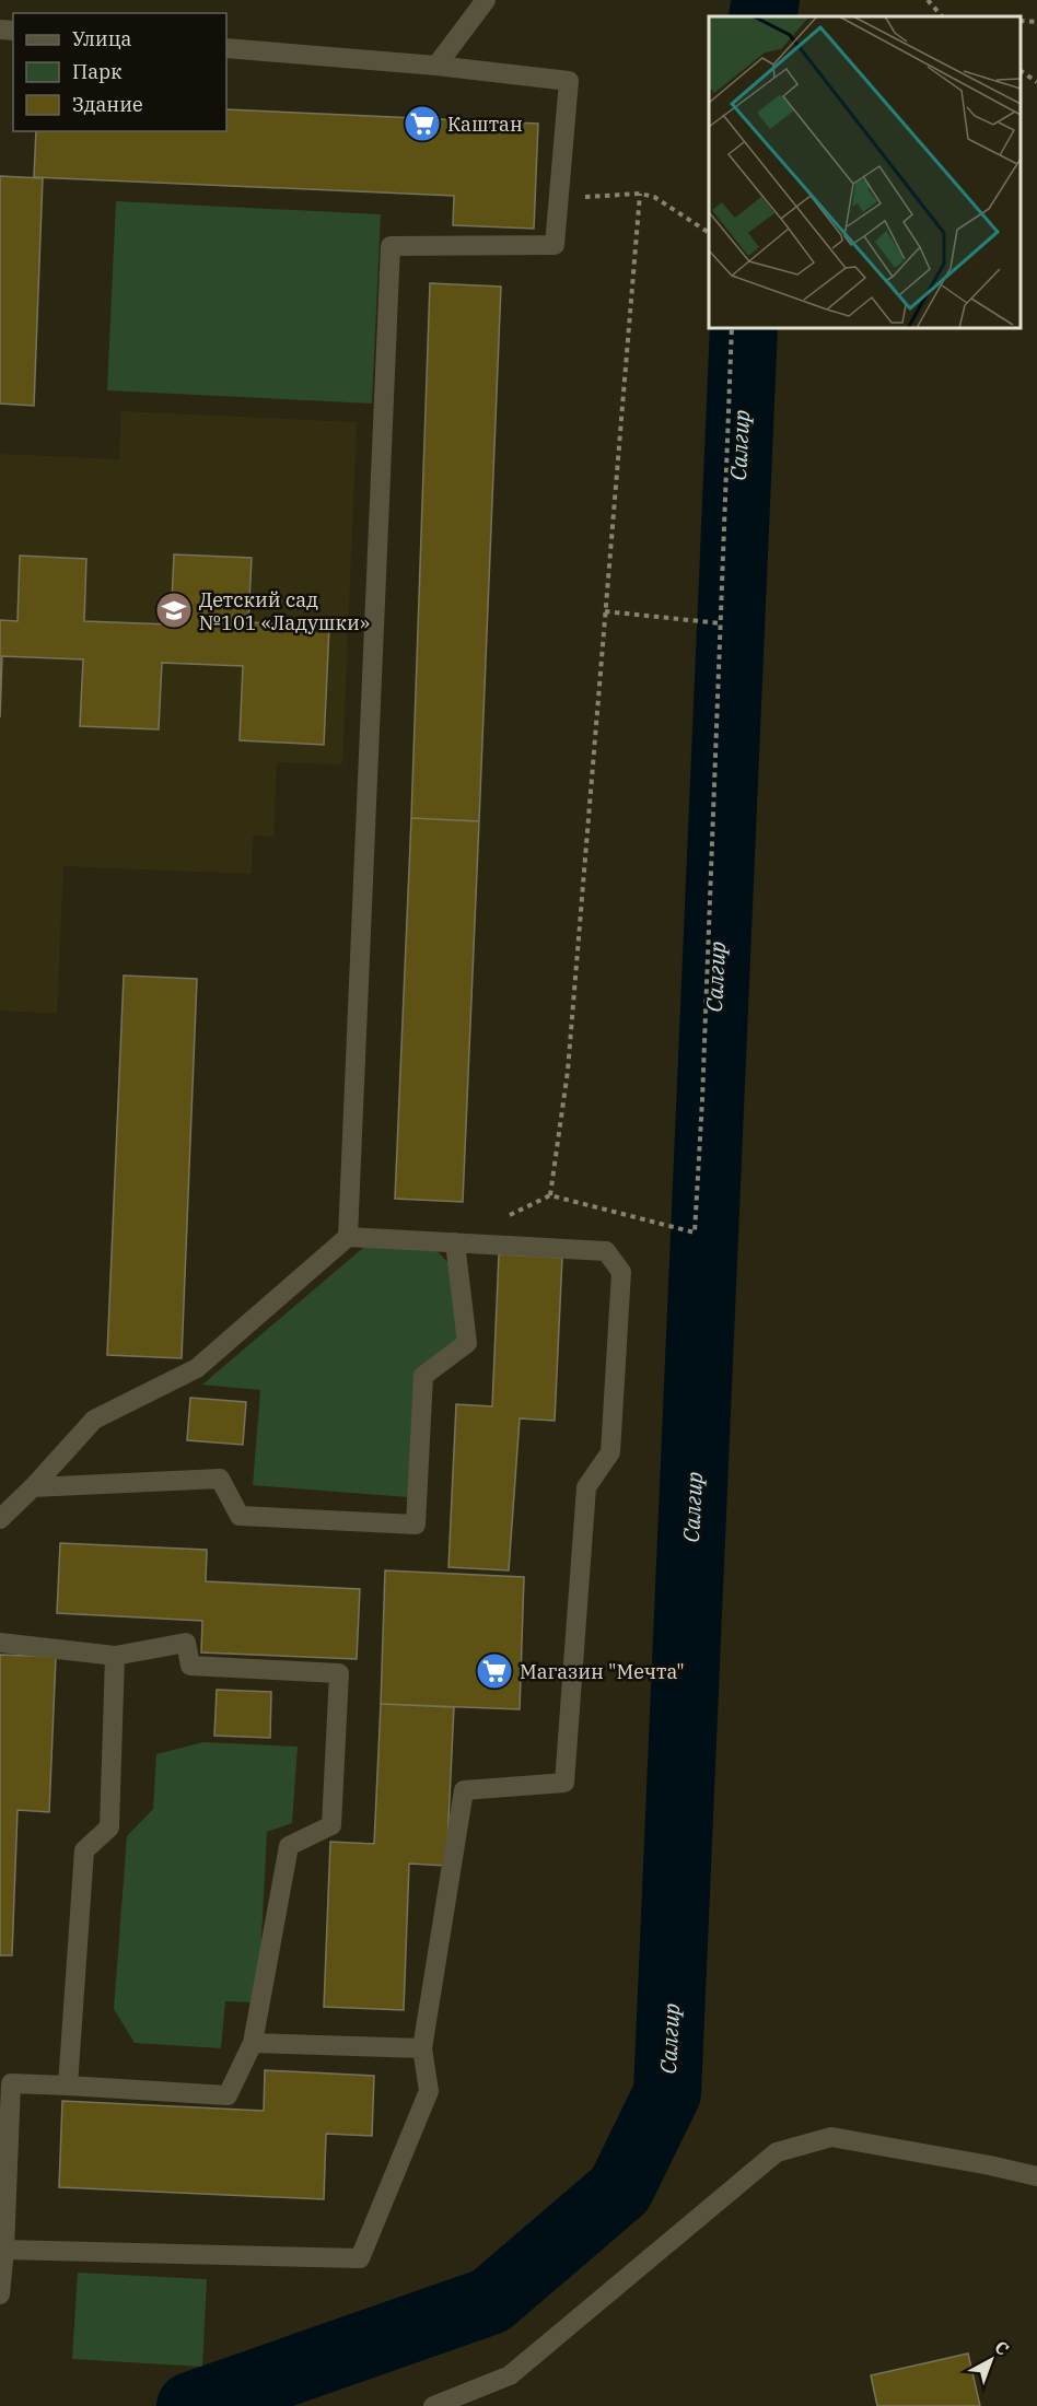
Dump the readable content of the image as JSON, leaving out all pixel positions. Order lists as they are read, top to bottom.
{
  "water": ["Салгир"],
  "places": {
    "supermarket": ["Каштан", "Магазин \"Мечта\""],
    "school or university": ["Детский сад №101 «Ладушки»"]
  },
  "legend": ["Улица", "Парк", "Здание"],
  "north": "top right"
}
